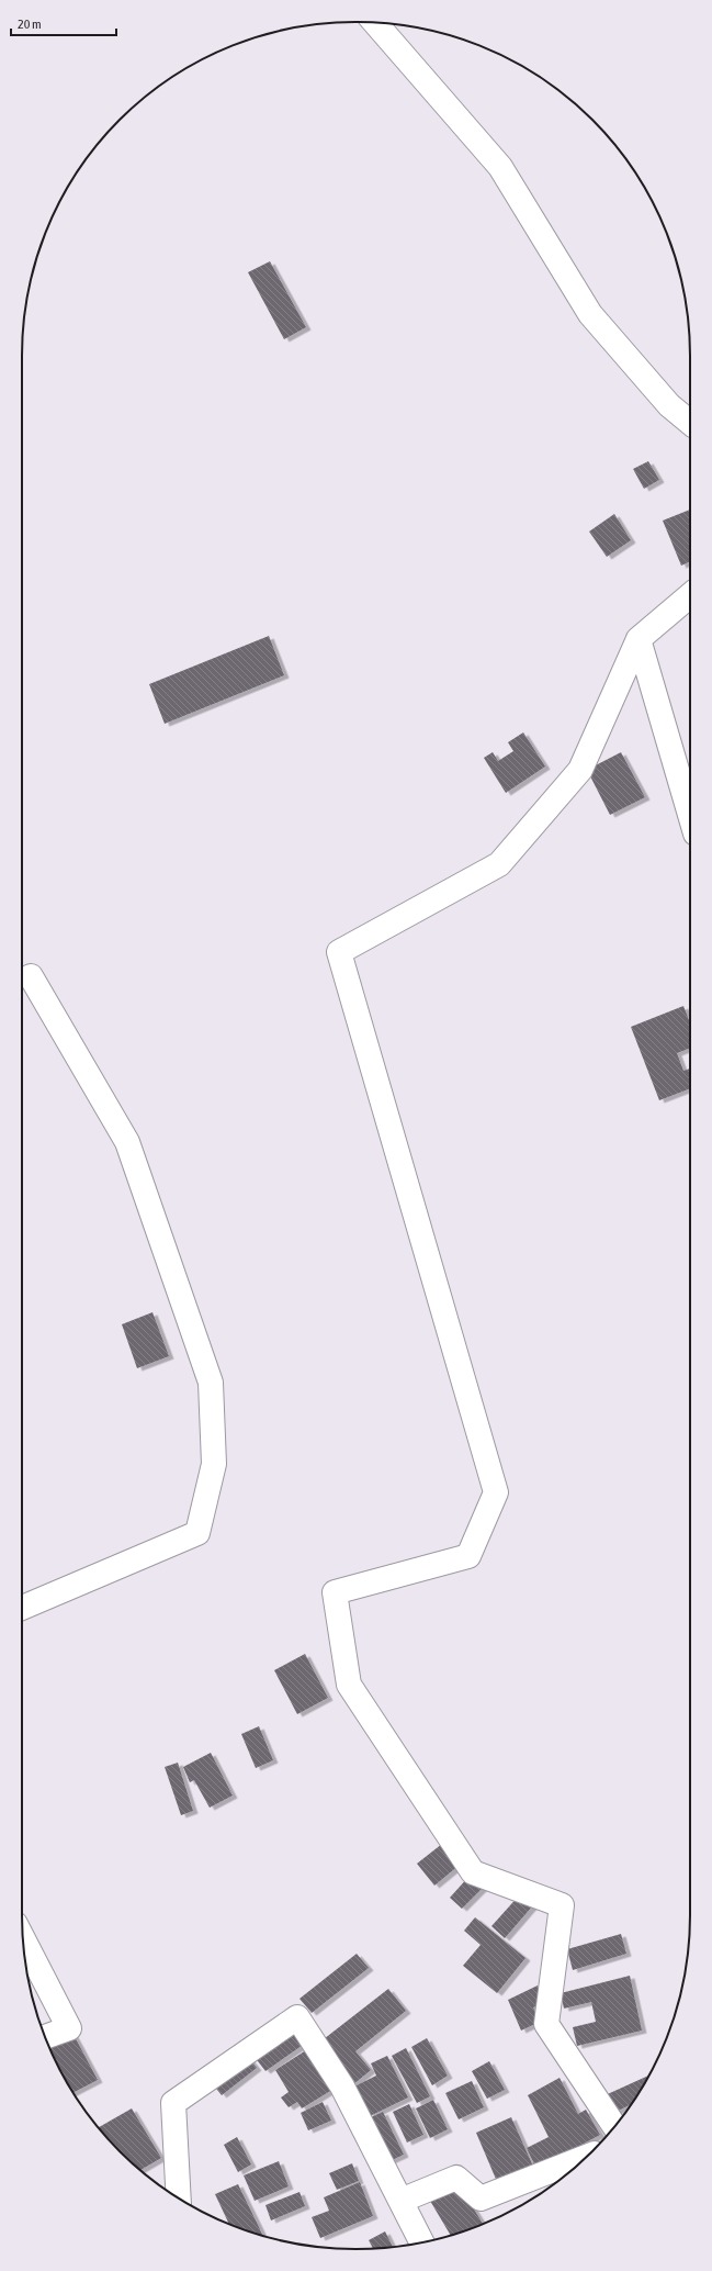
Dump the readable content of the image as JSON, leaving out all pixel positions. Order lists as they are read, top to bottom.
{
  "scale_bar": "20 m"
}
